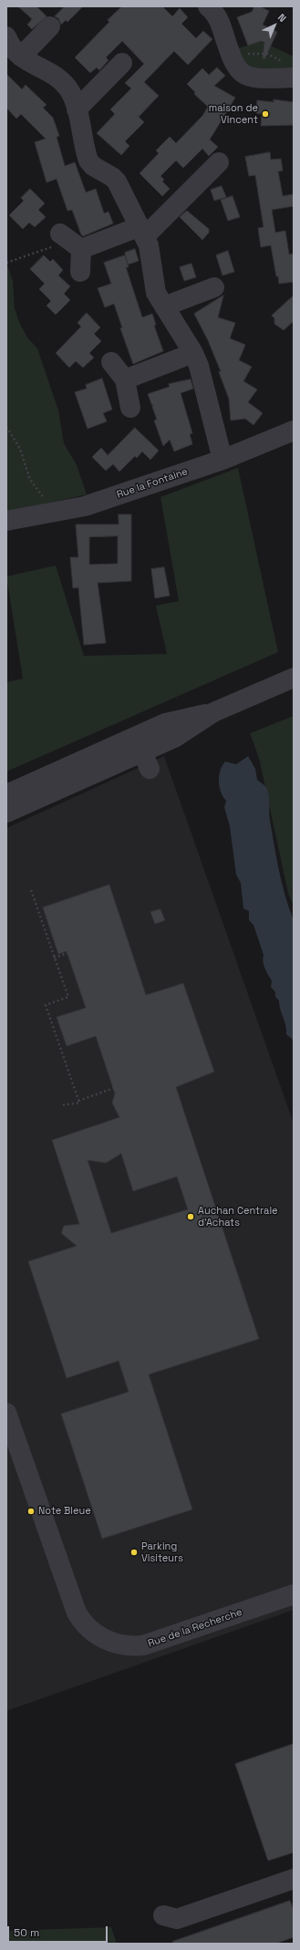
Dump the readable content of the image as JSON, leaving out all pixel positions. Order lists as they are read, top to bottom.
{
  "streets": {
    "street": ["Rue la Fontaine", "Rue de la Recherche"]
  },
  "places": [
    "maison de Vincent",
    "Auchan Centrale d'Achats",
    "Note Bleue",
    "Parking Visiteurs"
  ],
  "scale_bar": "50 m",
  "north": "top right"
}
